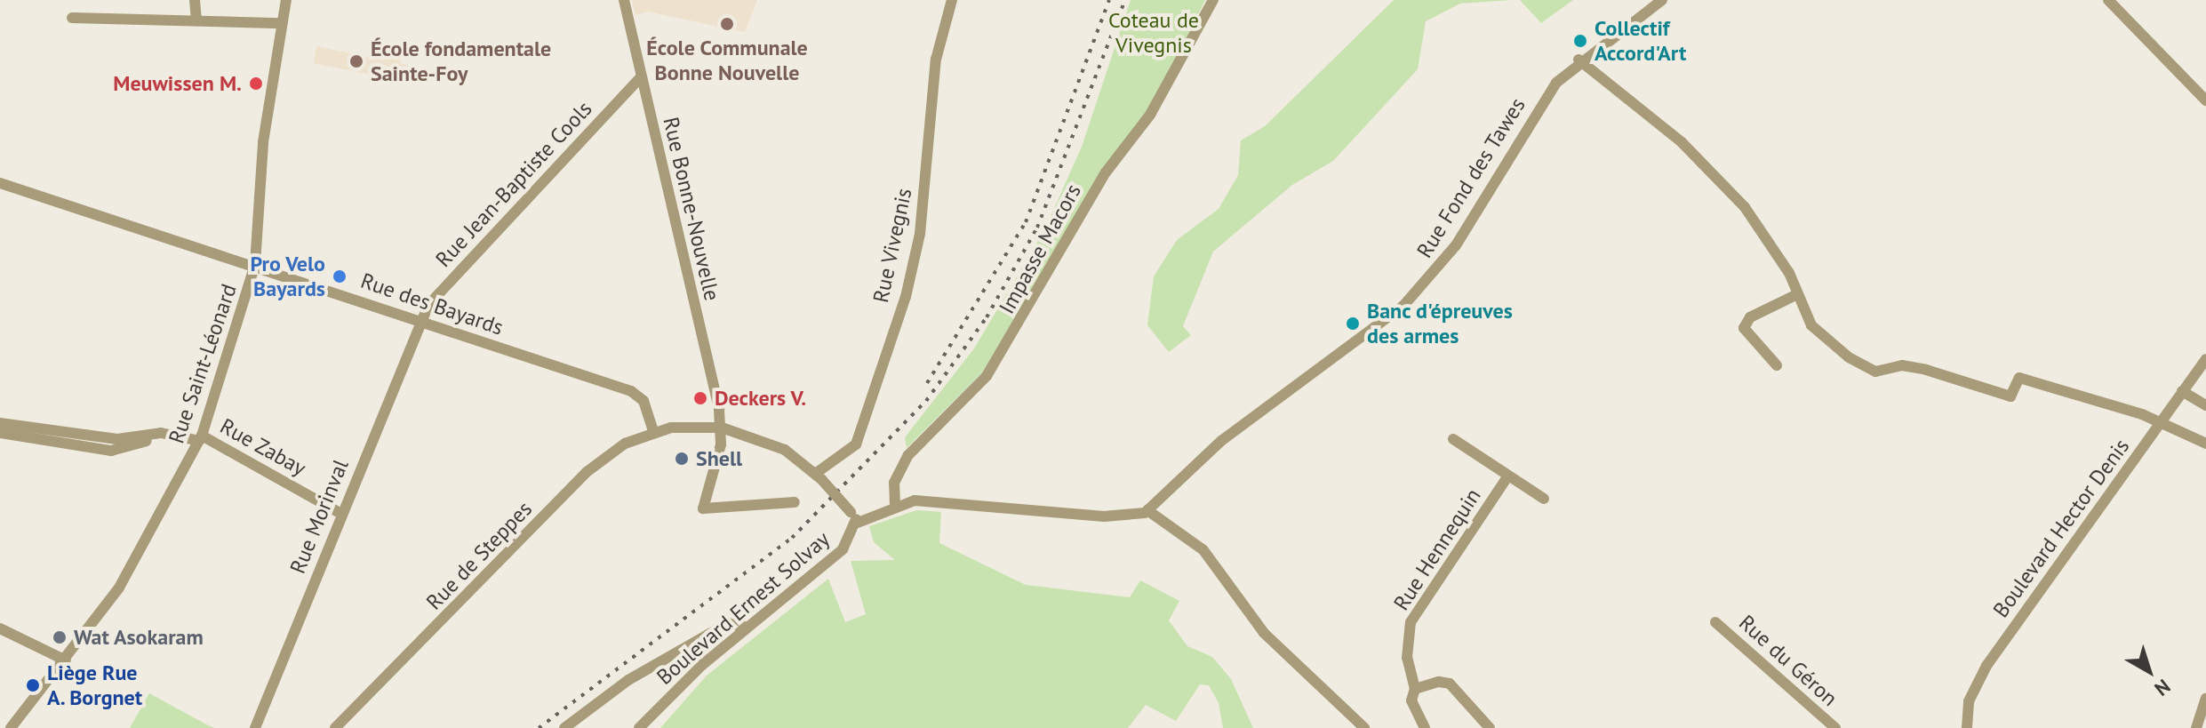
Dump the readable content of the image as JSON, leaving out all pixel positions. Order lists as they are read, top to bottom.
{
  "streets": {
    "street": [
      "Rue Fond des Tawes",
      "Rue Jean-Baptiste Cools",
      "Rue Bonne-Nouvelle",
      "Rue Vivegnis",
      "Impasse Macors",
      "Rue des Bayards",
      "Rue Saint-Léonard",
      "Rue Zabay",
      "Rue Morinval",
      "Boulevard Hector Denis",
      "Rue Hennequin",
      "Rue de Steppes",
      "Boulevard Ernest Solvay",
      "Rue du Géron"
    ]
  },
  "crossings": [
    ["Rue Jean-Baptiste Cools", "Rue Bonne-Nouvelle"],
    ["Rue Jean-Baptiste Cools", "Rue des Bayards"],
    ["Rue Jean-Baptiste Cools", "Rue Morinval"],
    ["Rue des Bayards", "Rue Saint-Léonard"],
    ["Rue des Bayards", "Rue Morinval"],
    ["Rue des Bayards", "Rue de Steppes"],
    ["Rue Saint-Léonard", "Rue Zabay"],
    ["Rue Zabay", "Rue Morinval"]
  ],
  "parks": ["Coteau de Vivegnis"],
  "places": [
    "École Communale Bonne Nouvelle",
    "Collectif Accord'Art",
    "École fondamentale Sainte-Foy",
    "Meuwissen M.",
    "Pro Velo Bayards",
    "Banc d'épreuves des armes",
    "Deckers V.",
    "Shell",
    "Wat Asokaram",
    "Liège Rue A. Borgnet"
  ],
  "north": "bottom right"
}
